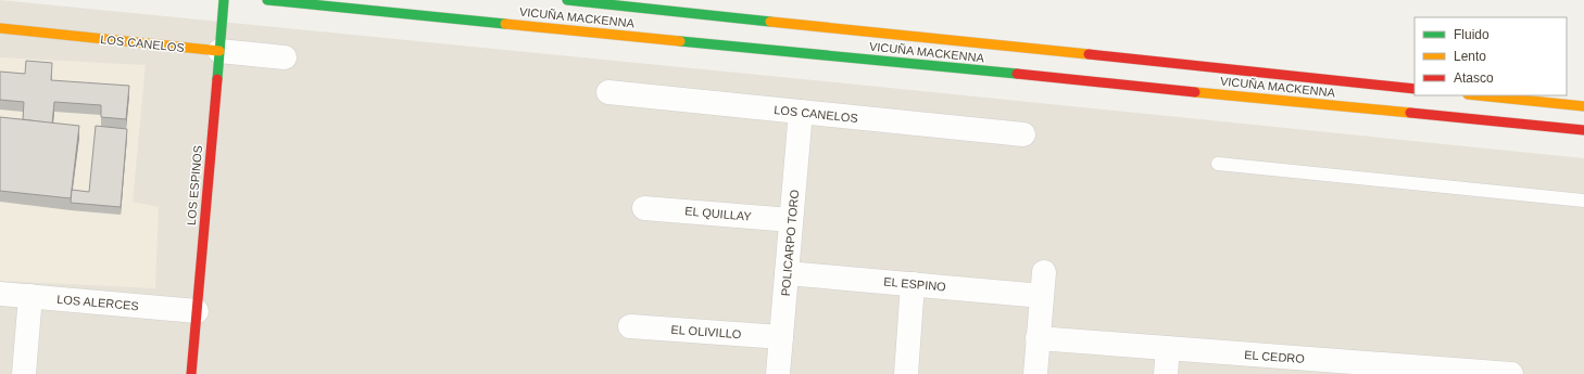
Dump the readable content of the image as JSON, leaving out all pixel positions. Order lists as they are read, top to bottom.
{
  "streets": {
    "main road": ["VICUÑA MACKENNA", "LOS CANELOS", "LOS ESPINOS"],
    "street": [
      "EL QUILLAY",
      "POLICARPO TORO",
      "EL ESPINO",
      "LOS ALERCES",
      "EL OLIVILLO",
      "EL CEDRO"
    ]
  },
  "crossings": [
    ["LOS CANELOS", "LOS ESPINOS"],
    ["LOS CANELOS", "POLICARPO TORO"],
    ["LOS ESPINOS", "LOS ALERCES"],
    ["EL QUILLAY", "POLICARPO TORO"],
    ["POLICARPO TORO", "EL ESPINO"],
    ["POLICARPO TORO", "EL OLIVILLO"]
  ],
  "legend": ["Fluido", "Lento", "Atasco"]
}
